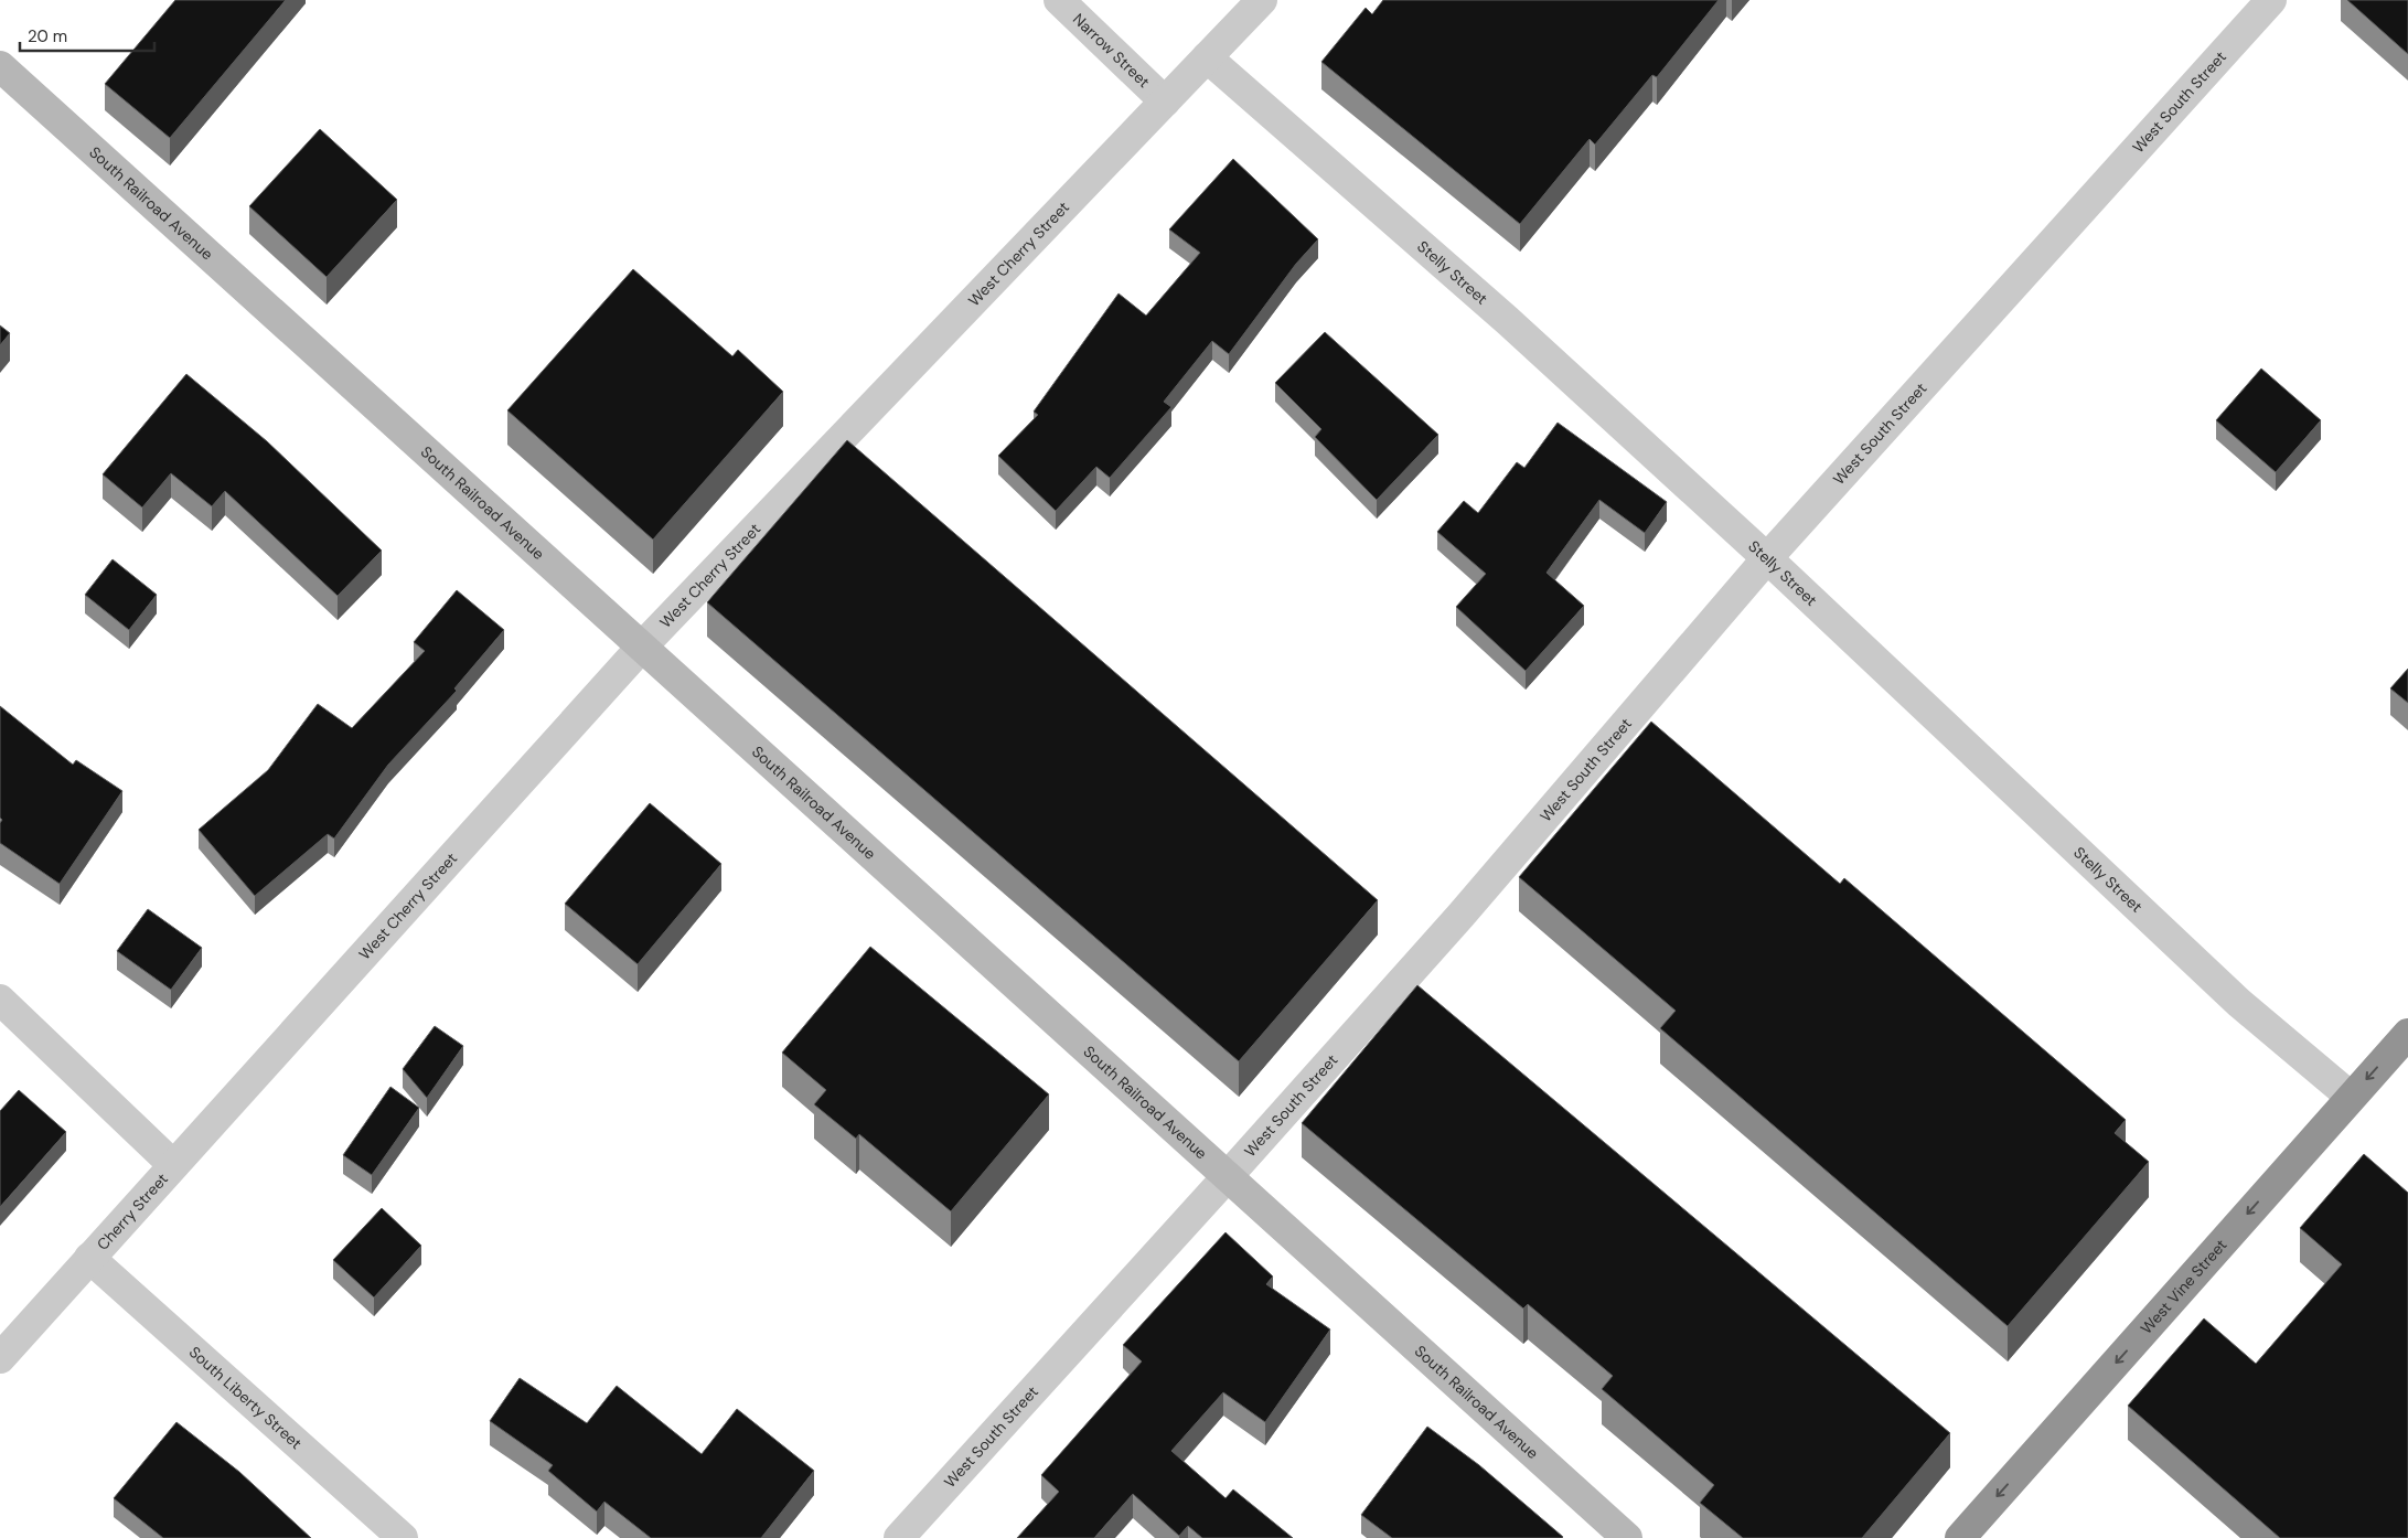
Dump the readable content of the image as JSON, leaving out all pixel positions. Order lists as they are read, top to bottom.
{
  "streets": {
    "highway": ["West Vine Street"],
    "street": [
      "Narrow Street",
      "West South Street",
      "South Railroad Avenue",
      "West Cherry Street",
      "Stelly Street",
      "Cherry Street",
      "South Liberty Street"
    ]
  },
  "crossings": [
    ["Narrow Street", "West Cherry Street"],
    ["West South Street", "South Railroad Avenue"],
    ["West South Street", "Stelly Street"],
    ["South Railroad Avenue", "West Cherry Street"],
    ["West Cherry Street", "Stelly Street"],
    ["West Cherry Street", "Cherry Street"],
    ["Stelly Street", "West Vine Street"],
    ["Cherry Street", "South Liberty Street"]
  ],
  "one_way": ["West Vine Street"],
  "scale_bar": "20 m"
}
